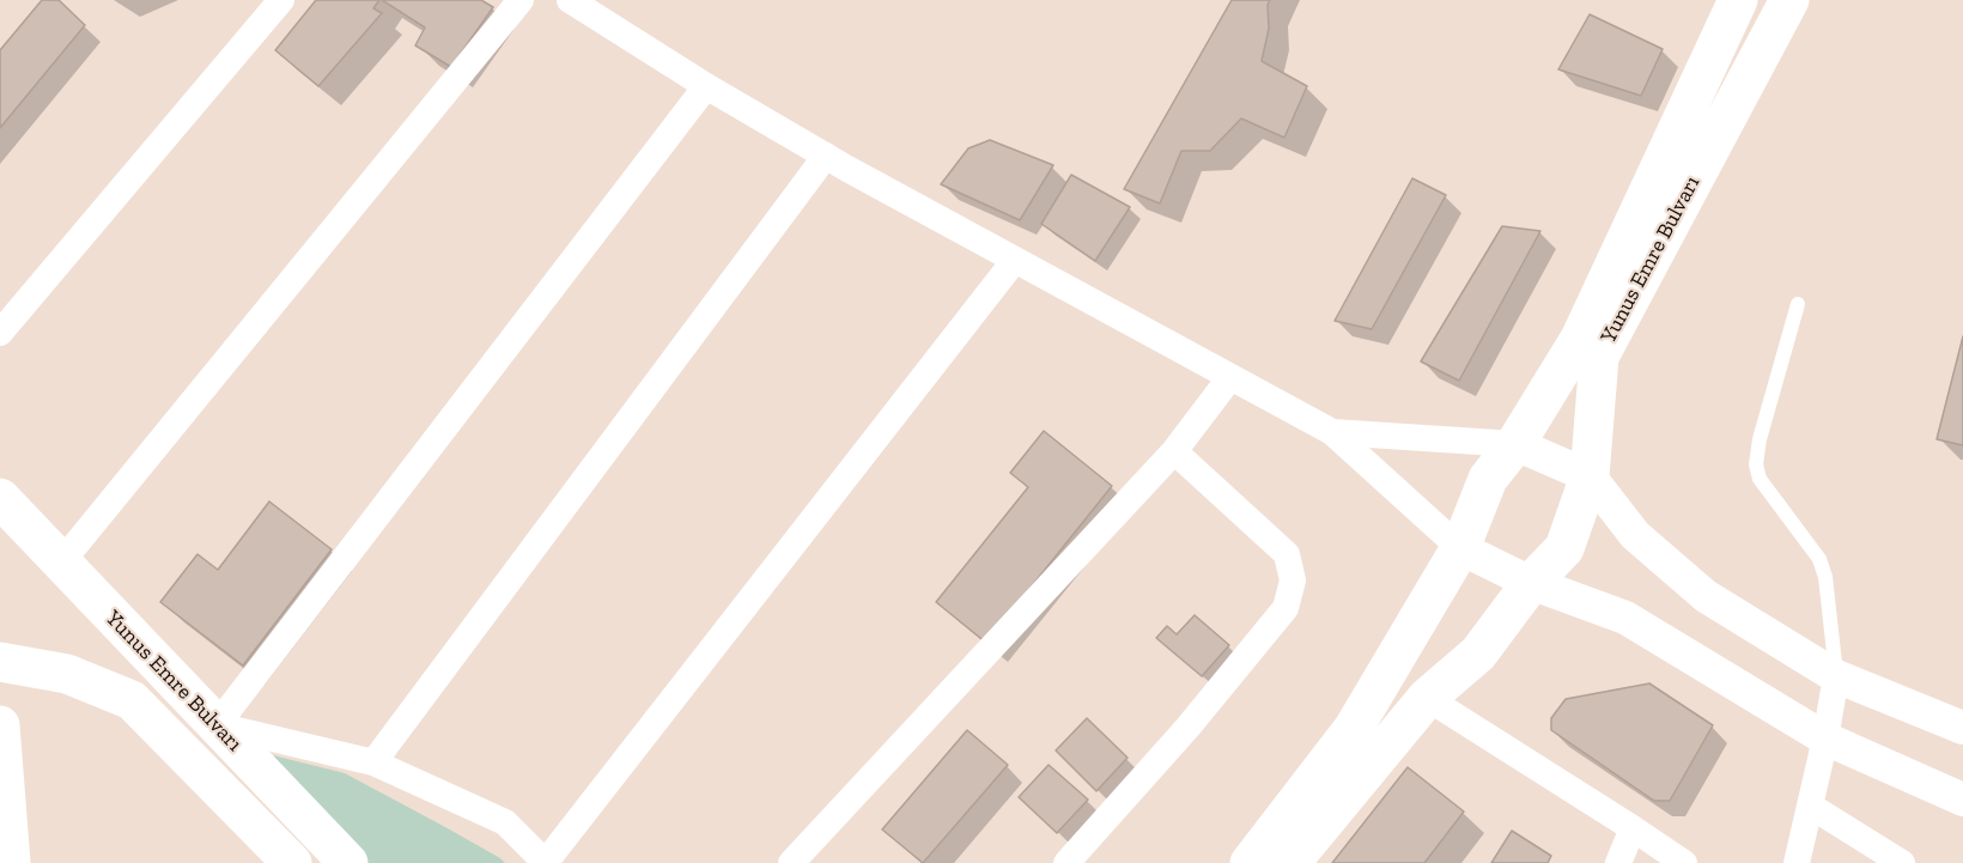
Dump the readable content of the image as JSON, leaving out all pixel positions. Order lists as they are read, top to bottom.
{
  "streets": {
    "main road": ["Yunus Emre Bulvarı"]
  }
}
